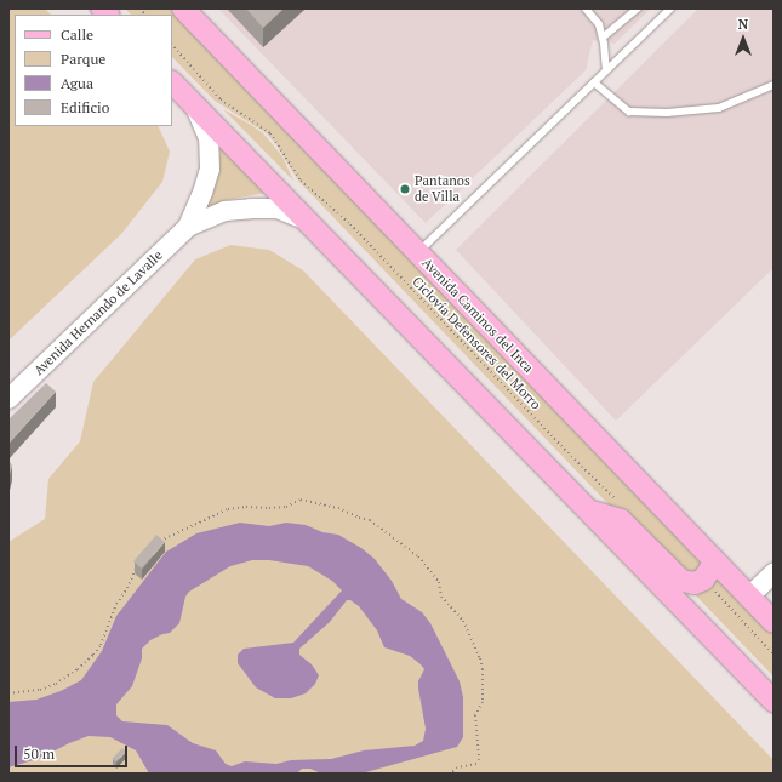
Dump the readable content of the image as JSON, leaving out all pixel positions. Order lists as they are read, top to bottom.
{
  "streets": {
    "main road": ["Avenida Caminos del Inca"],
    "street": ["Avenida Hernando de Lavalle"],
    "path": ["Ciclovía Defensores del Morro"]
  },
  "places": ["Pantanos de Villa"],
  "legend": [
    "Calle",
    "Parque",
    "Agua",
    "Edificio"
  ],
  "scale_bar": "50 m",
  "north": "top"
}
